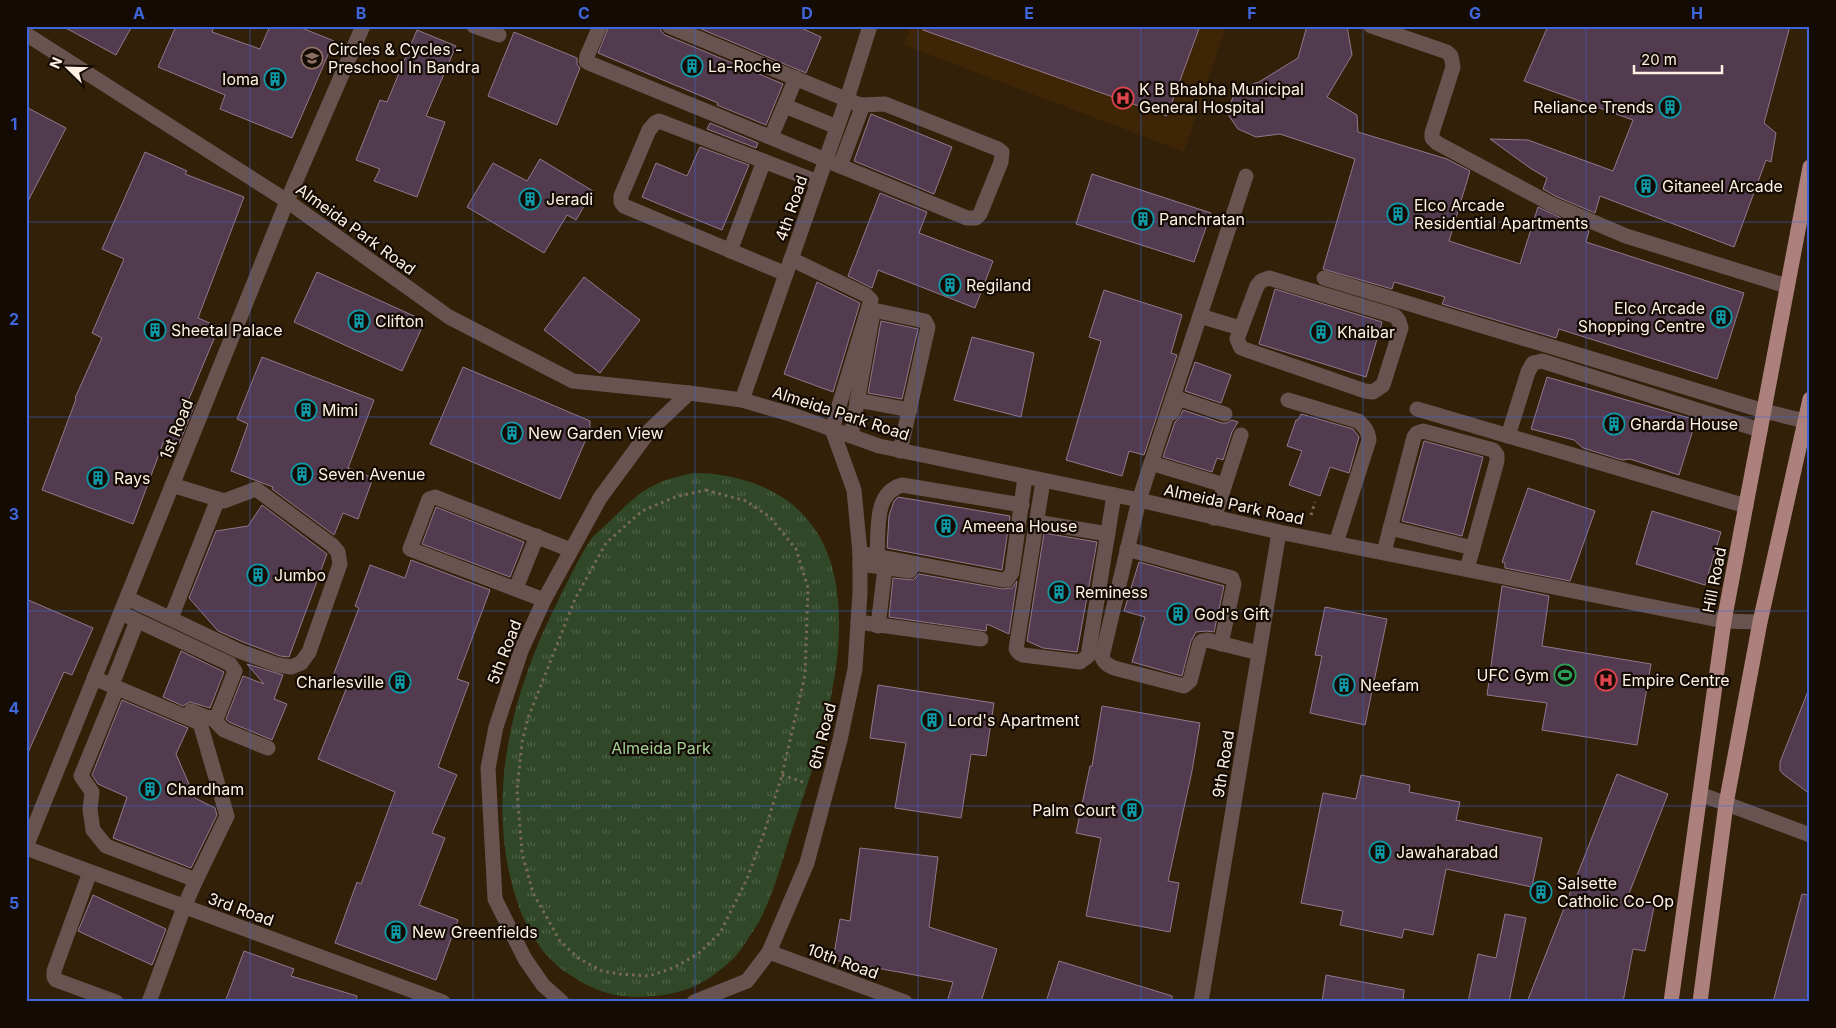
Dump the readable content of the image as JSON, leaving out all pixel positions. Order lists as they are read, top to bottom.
{
  "streets": {
    "main road": ["Hill Road"],
    "street": [
      "4th Road",
      "Almeida Park Road",
      "1st Road",
      "5th Road",
      "6th Road",
      "9th Road",
      "3rd Road",
      "10th Road"
    ]
  },
  "crossings": [
    ["4th Road", "Almeida Park Road"],
    ["Almeida Park Road", "1st Road"],
    ["Almeida Park Road", "Hill Road"],
    ["Almeida Park Road", "5th Road"],
    ["Almeida Park Road", "6th Road"],
    ["Almeida Park Road", "9th Road"],
    ["1st Road", "3rd Road"],
    ["6th Road", "10th Road"]
  ],
  "parks": ["Almeida Park"],
  "places": {
    "school or university": ["Circles & Cycles - Preschool In Bandra"],
    "building": [
      "La-Roche",
      "Ioma",
      "Reliance Trends",
      "Gitaneel Arcade",
      "Jeradi",
      "Elco Arcade Residential Apartments",
      "Panchratan",
      "Regiland",
      "Elco Arcade Shopping Centre",
      "Clifton",
      "Sheetal Palace",
      "Khaibar",
      "Mimi",
      "Gharda House",
      "New Garden View",
      "Seven Avenue",
      "Rays",
      "Ameena House",
      "Jumbo",
      "Reminess",
      "God's Gift",
      "Charlesville",
      "Neefam",
      "Lord's Apartment",
      "Chardham",
      "Palm Court",
      "Jawaharabad",
      "Salsette Catholic Co-Op",
      "New Greenfields"
    ],
    "hospital": ["K B Bhabha Municipal General Hospital", "Empire Centre"],
    "sports": ["UFC Gym"]
  },
  "scale_bar": "20 m",
  "north": "top left",
  "grid": {
    "columns": [
      "A",
      "B",
      "C",
      "D",
      "E",
      "F",
      "G",
      "H"
    ],
    "rows": [
      "1",
      "2",
      "3",
      "4",
      "5"
    ]
  }
}
